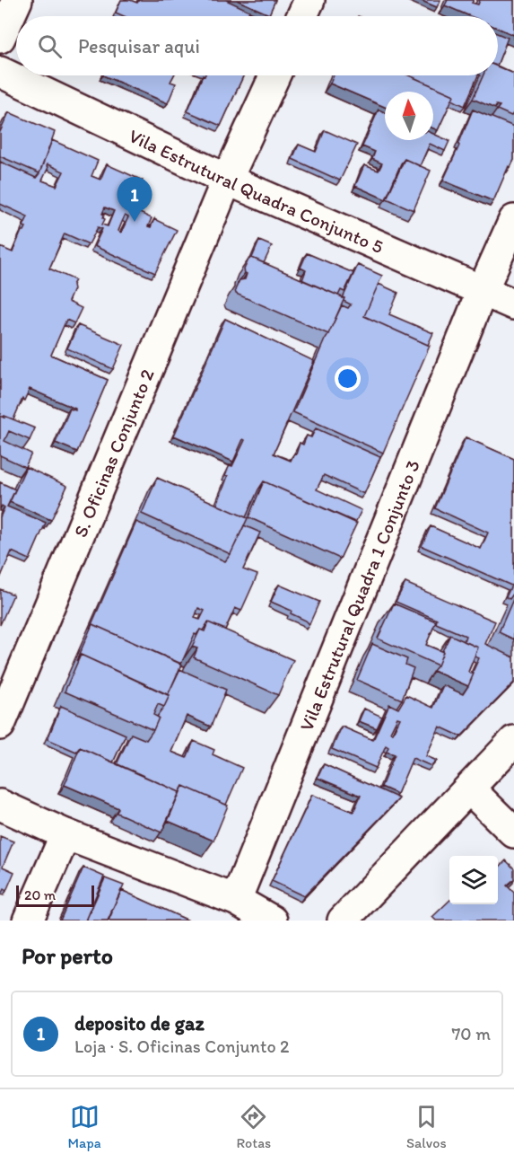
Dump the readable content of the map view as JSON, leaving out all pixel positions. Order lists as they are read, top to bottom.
{
  "streets": {
    "street": ["Vila Estrutural Quadra Conjunto 5", "S. Oficinas Conjunto 2", "Vila Estrutural Quadra 1 Conjunto 3"]
  },
  "crossings": [
    ["Vila Estrutural Quadra Conjunto 5", "S. Oficinas Conjunto 2"],
    ["Vila Estrutural Quadra Conjunto 5", "Vila Estrutural Quadra 1 Conjunto 3"]
  ],
  "scale_bar": "20 m",
  "north": "top",
  "page": {
    "search": "Pesquisar aqui",
    "pins": "1",
    "scale": "20 m",
    "heading": "Por perto",
    "list": [
      {
        "mark": "1",
        "name": "deposito de gaz",
        "note": "Loja · S. Oficinas Conjunto 2",
        "value": "70 m"
      }
    ],
    "nav": ["Mapa", "Rotas", "Salvos"]
  }
}
